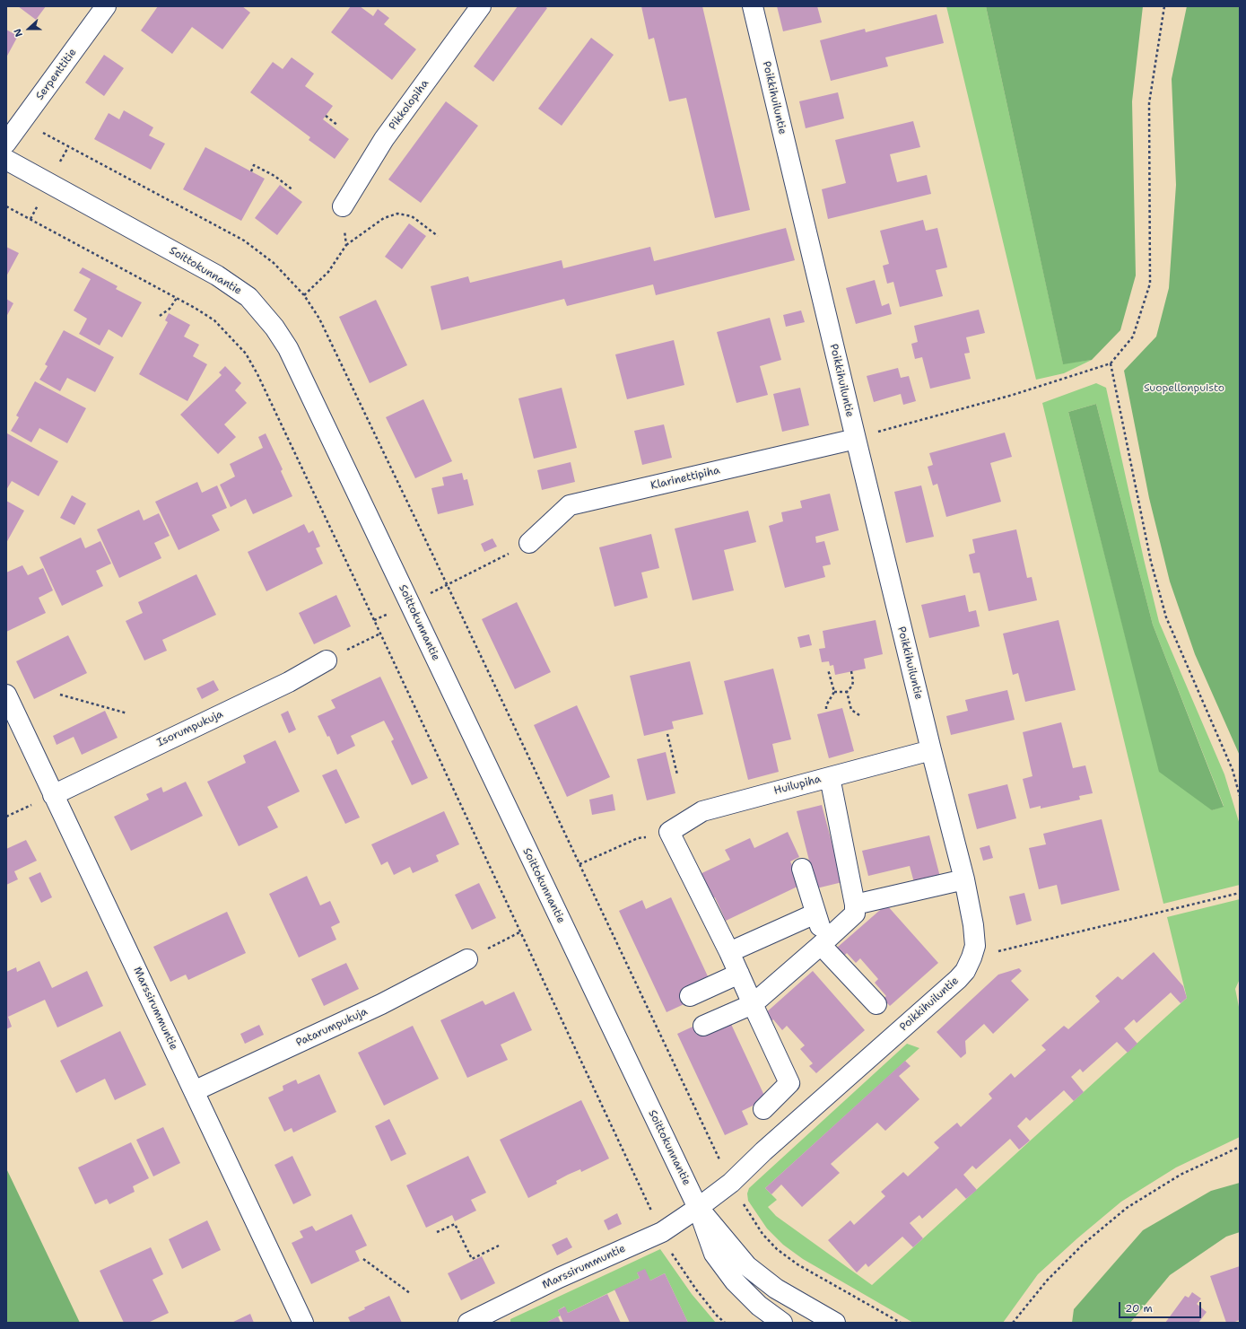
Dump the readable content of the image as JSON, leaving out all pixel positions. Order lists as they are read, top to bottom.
{
  "streets": {
    "street": [
      "Serpenttitie",
      "Poikkihuiluntie",
      "Pikkolopiha",
      "Soittokunnantie",
      "Klarinettipiha",
      "Isorumpukuja",
      "Huilupiha",
      "Marssirummuntie",
      "Patarumpukuja"
    ]
  },
  "crossings": [
    ["Poikkihuiluntie", "Soittokunnantie"],
    ["Poikkihuiluntie", "Klarinettipiha"],
    ["Poikkihuiluntie", "Huilupiha"],
    ["Poikkihuiluntie", "Marssirummuntie"],
    ["Soittokunnantie", "Marssirummuntie"],
    ["Isorumpukuja", "Marssirummuntie"],
    ["Marssirummuntie", "Patarumpukuja"]
  ],
  "parks": ["Suopellonpuisto"],
  "scale_bar": "20 m",
  "north": "left"
}
